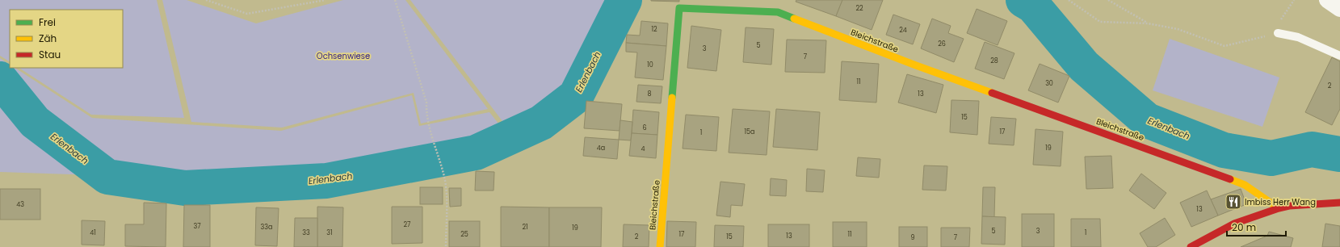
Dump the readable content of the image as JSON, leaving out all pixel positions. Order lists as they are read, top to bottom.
{
  "streets": {
    "street": ["Bleichstraße"]
  },
  "water": ["Erlenbach"],
  "parks": ["Ochsenwiese"],
  "places": {
    "restaurant": ["Imbiss Herr Wang"]
  },
  "house_numbers": [
    "22",
    "12",
    "24",
    "26",
    "5",
    "3",
    "7",
    "28",
    "10",
    "11",
    "30",
    "2",
    "8",
    "13",
    "15",
    "6",
    "15a",
    "17",
    "1",
    "4a",
    "19",
    "4",
    "43",
    "13",
    "27",
    "37",
    "33a",
    "21",
    "19",
    "5",
    "3",
    "41",
    "33",
    "31",
    "1",
    "25",
    "17",
    "11",
    "13",
    "2",
    "15",
    "9",
    "7"
  ],
  "legend": ["Frei", "Zäh", "Stau"],
  "scale_bar": "20 m"
}
